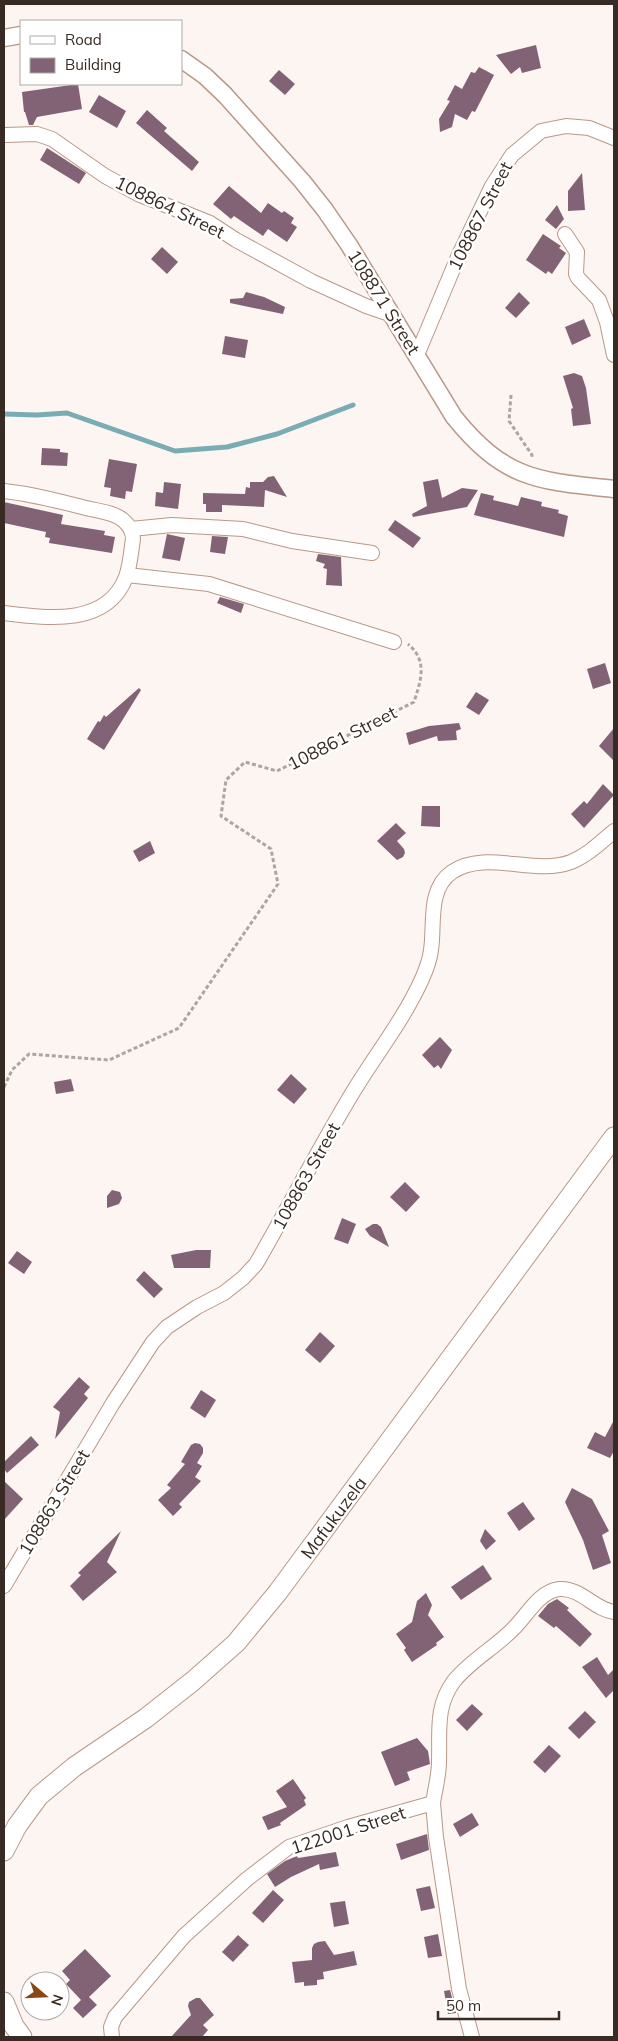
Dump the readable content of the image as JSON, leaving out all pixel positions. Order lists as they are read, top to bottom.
{
  "streets": {
    "main road": ["Mafukuzela"],
    "street": [
      "108864 Street",
      "108867 Street",
      "108871 Street",
      "108863 Street",
      "122001 Street"
    ],
    "path": ["108861 Street"]
  },
  "crossings": [
    ["108864 Street", "108871 Street"],
    ["108867 Street", "108871 Street"]
  ],
  "legend": ["Road", "Building"],
  "scale_bar": "50 m",
  "north": "right"
}
